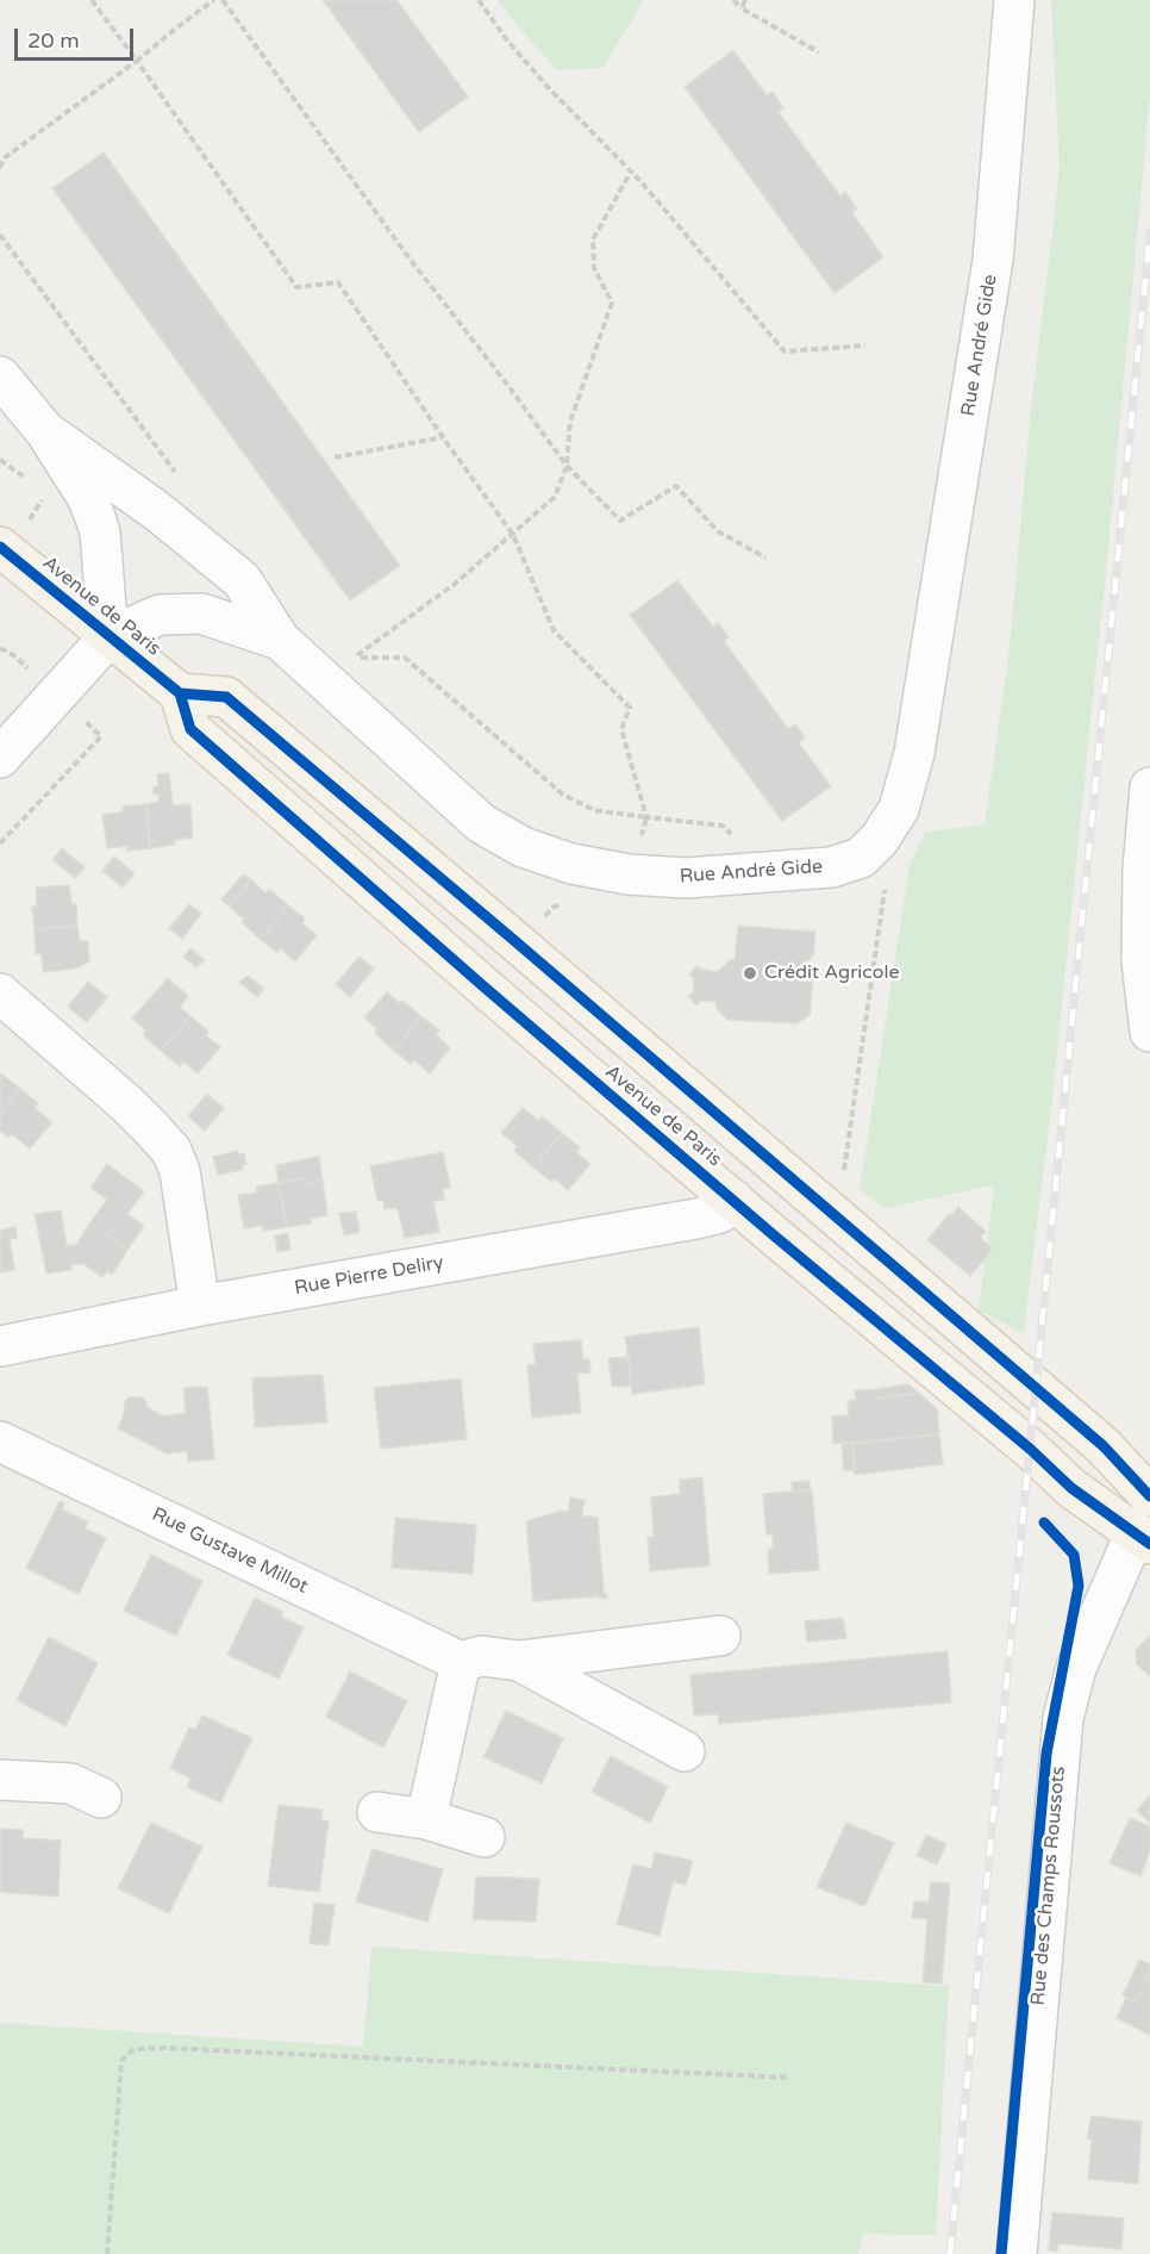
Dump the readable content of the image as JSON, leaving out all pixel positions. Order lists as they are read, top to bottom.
{
  "streets": {
    "main road": ["Avenue de Paris"],
    "street": [
      "Rue André Gide",
      "Rue Pierre Deliry",
      "Rue Gustave Millot",
      "Rue des Champs Roussots"
    ]
  },
  "crossings": [
    ["Rue André Gide", "Avenue de Paris"],
    ["Avenue de Paris", "Rue Pierre Deliry"],
    ["Avenue de Paris", "Rue des Champs Roussots"]
  ],
  "places": ["Crédit Agricole"],
  "scale_bar": "20 m"
}
